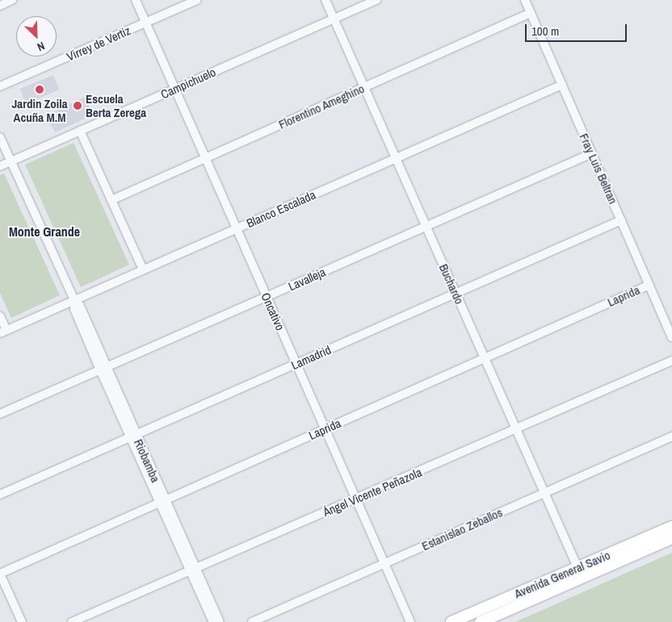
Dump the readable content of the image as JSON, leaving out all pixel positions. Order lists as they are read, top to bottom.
{
  "streets": {
    "main road": ["Avenida General Savio"],
    "street": [
      "Virrey de Vertiz",
      "Campichuelo",
      "Florentino Ameghino",
      "Fray Luis Beltran",
      "Blanco Escalada",
      "Lavalleja",
      "Buchardo",
      "Laprida",
      "Oncativo",
      "Lamadrid",
      "Riobamba",
      "Ángel Vicente Peñazola",
      "Estanislao Zeballos"
    ]
  },
  "crossings": [
    ["Virrey de Vertiz", "Oncativo"],
    ["Campichuelo", "Buchardo"],
    ["Campichuelo", "Oncativo"],
    ["Campichuelo", "Riobamba"],
    ["Florentino Ameghino", "Fray Luis Beltran"],
    ["Florentino Ameghino", "Buchardo"],
    ["Florentino Ameghino", "Oncativo"],
    ["Fray Luis Beltran", "Blanco Escalada"],
    ["Fray Luis Beltran", "Lavalleja"],
    ["Fray Luis Beltran", "Laprida"],
    ["Fray Luis Beltran", "Lamadrid"],
    ["Blanco Escalada", "Buchardo"],
    ["Blanco Escalada", "Oncativo"],
    ["Blanco Escalada", "Riobamba"],
    ["Lavalleja", "Buchardo"],
    ["Lavalleja", "Oncativo"],
    ["Lavalleja", "Riobamba"],
    ["Buchardo", "Laprida"],
    ["Buchardo", "Lamadrid"],
    ["Buchardo", "Ángel Vicente Peñazola"],
    ["Buchardo", "Estanislao Zeballos"],
    ["Buchardo", "Avenida General Savio"],
    ["Laprida", "Oncativo"],
    ["Laprida", "Riobamba"],
    ["Oncativo", "Lamadrid"],
    ["Oncativo", "Ángel Vicente Peñazola"],
    ["Oncativo", "Estanislao Zeballos"],
    ["Lamadrid", "Riobamba"],
    ["Riobamba", "Ángel Vicente Peñazola"]
  ],
  "districts": ["Monte Grande"],
  "places": ["Jardin Zoila Acuña M.M", "Escuela Berta Zerega"],
  "scale_bar": "100 m",
  "north": "bottom right"
}
